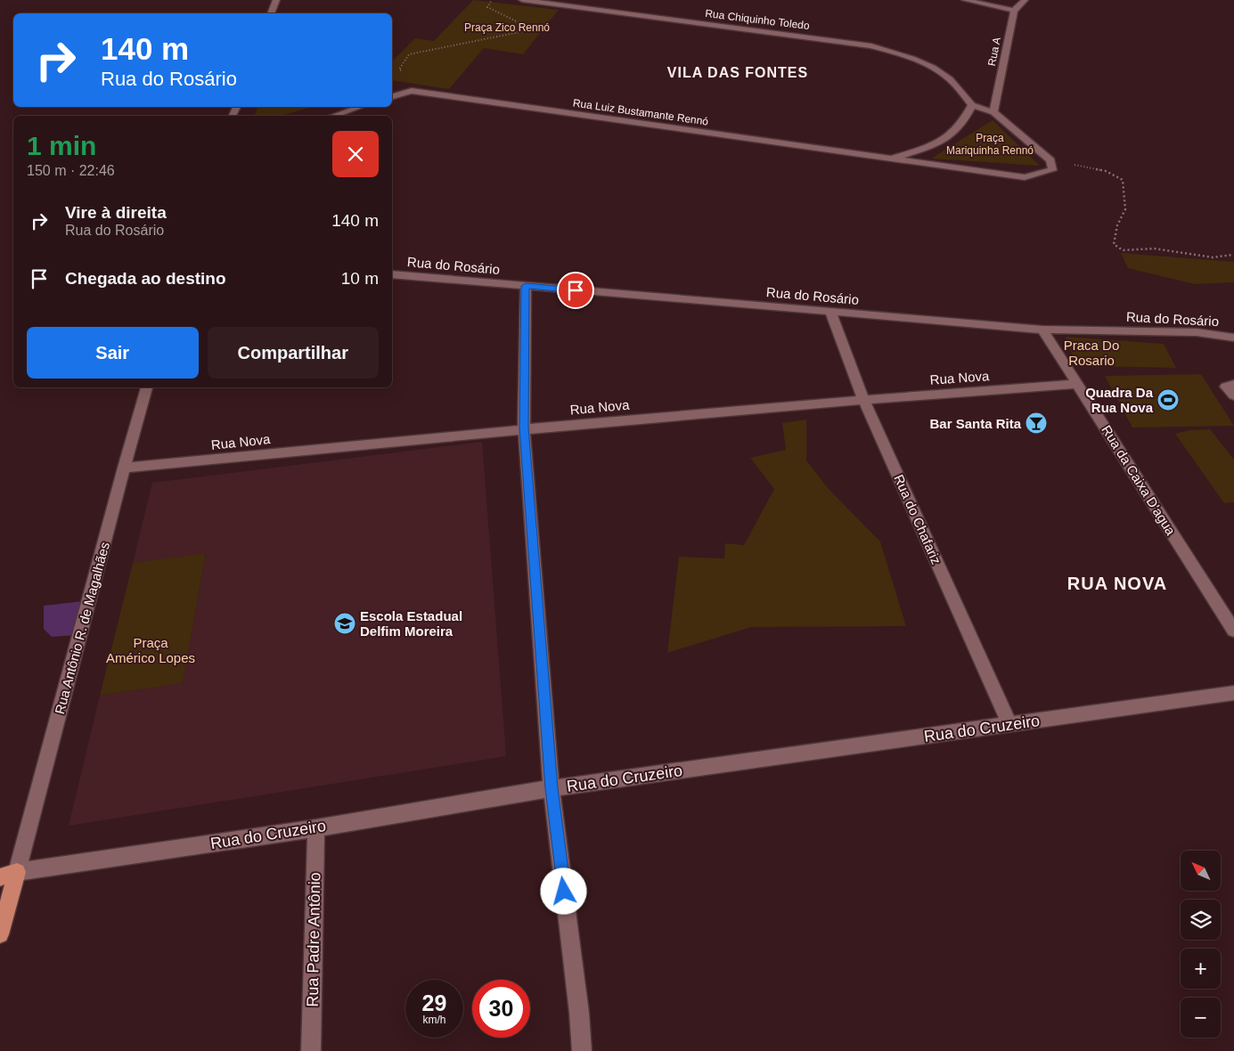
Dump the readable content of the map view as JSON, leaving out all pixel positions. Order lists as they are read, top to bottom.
{
  "streets": {
    "street": [
      "Rua Chiquinho Toledo",
      "Rua A",
      "Rua Luiz Bustamante Rennó",
      "Rua do Rosário",
      "Rua Nova",
      "Rua da Caixa D'agua",
      "Rua do Chafariz",
      "Rua Antônio R. de Magalhães",
      "Rua do Cruzeiro",
      "Rua Padre Antônio"
    ]
  },
  "crossings": [
    ["Rua do Rosário", "Rua da Caixa D'agua"],
    ["Rua do Rosário", "Rua do Chafariz"],
    ["Rua Nova", "Rua da Caixa D'agua"],
    ["Rua Nova", "Rua do Chafariz"],
    ["Rua Nova", "Rua Antônio R. de Magalhães"],
    ["Rua do Chafariz", "Rua do Cruzeiro"],
    ["Rua Antônio R. de Magalhães", "Rua do Cruzeiro"],
    ["Rua do Cruzeiro", "Rua Padre Antônio"]
  ],
  "districts": ["VILA DAS FONTES", "RUA NOVA"],
  "parks": [
    "Praça Zico Rennó",
    "Praça Mariquinha Rennó",
    "Praca Do Rosario",
    "Praça Américo Lopes"
  ],
  "places": {
    "sports": ["Quadra Da Rua Nova"],
    "bar": ["Bar Santa Rita"],
    "school or university": ["Escola Estadual Delfim Moreira"]
  },
  "north": "top left",
  "page": {
    "turn": ["140 m", "Rua do Rosário"],
    "heading": ["1 min", "150 m · 22:46"],
    "list": [
      {
        "name": "Vire à direita",
        "note": "Rua do Rosário",
        "value": "140 m"
      },
      {
        "name": "Chegada ao destino",
        "value": "10 m"
      }
    ],
    "buttons": ["Sair", "Compartilhar"],
    "map_buttons": ["+", "−"],
    "speed": "29 km/h",
    "limit": "30"
  }
}
